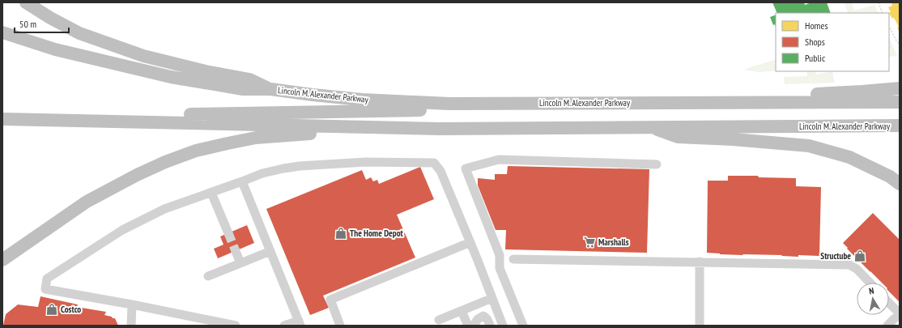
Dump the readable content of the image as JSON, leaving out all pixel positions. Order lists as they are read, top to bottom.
{
  "streets": {
    "highway": ["Lincoln M. Alexander Parkway"]
  },
  "places": {
    "shop": ["The Home Depot", "Structube", "Costco"],
    "supermarket": ["Marshalls"]
  },
  "legend": ["Homes", "Shops", "Public"],
  "scale_bar": "50 m",
  "north": "top"
}
